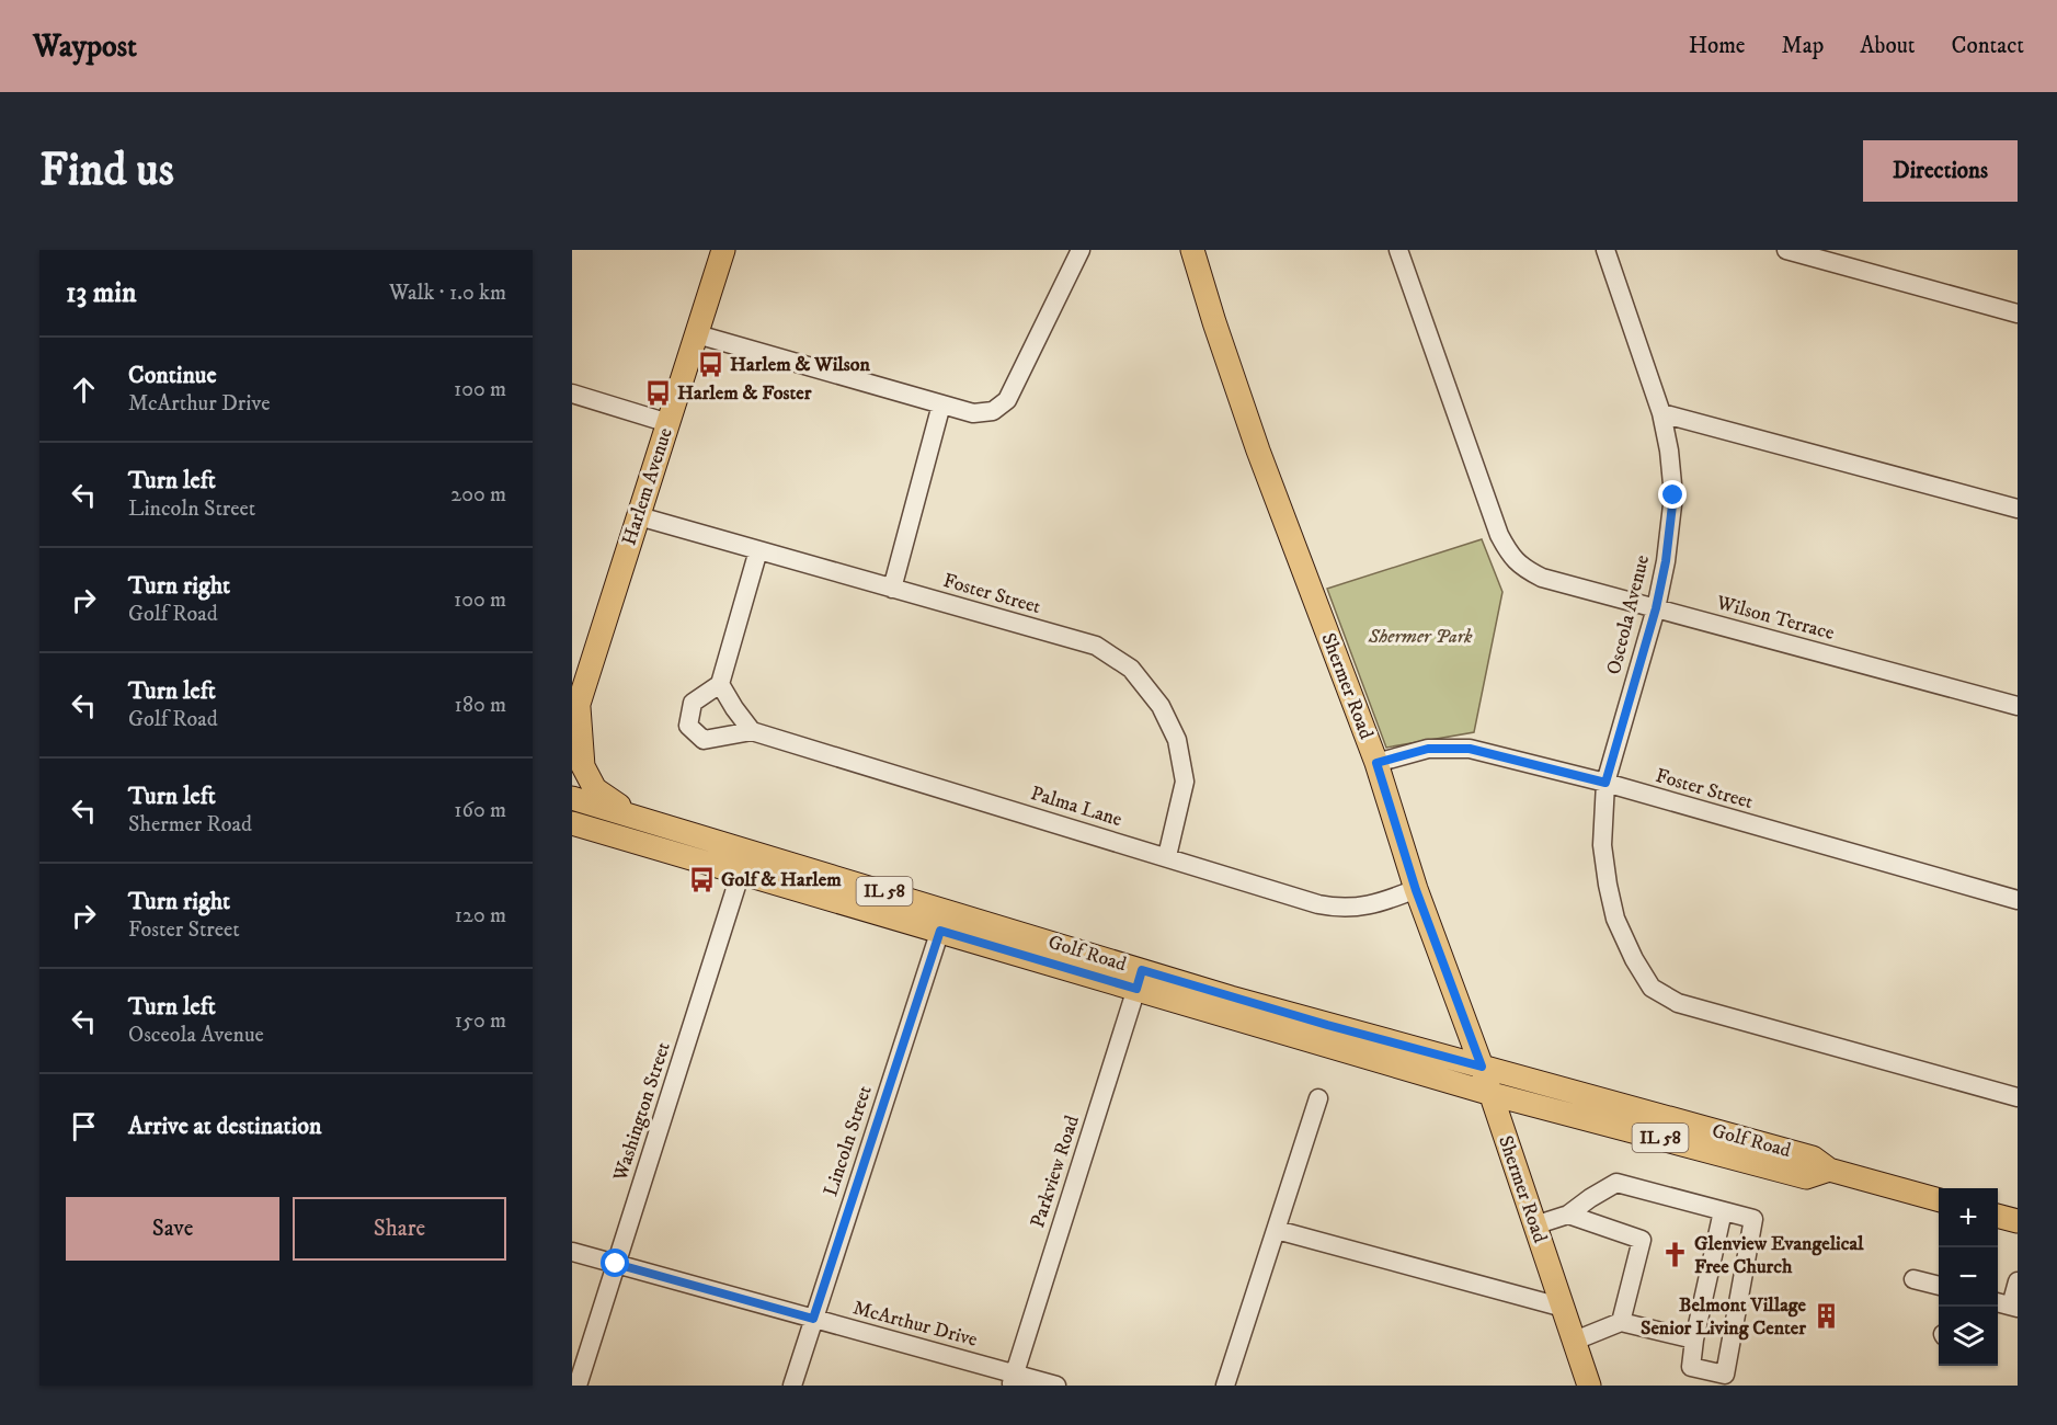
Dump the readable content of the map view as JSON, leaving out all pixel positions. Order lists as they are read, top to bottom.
{
  "streets": {
    "main road": [
      "Harlem Avenue",
      "Shermer Road",
      "IL 58",
      "Golf Road"
    ],
    "street": [
      "Foster Street",
      "Osceola Avenue",
      "Wilson Terrace",
      "Palma Lane",
      "Washington Street",
      "Lincoln Street",
      "Parkview Road",
      "McArthur Drive"
    ]
  },
  "crossings": [
    ["Harlem Avenue", "Foster Street"],
    ["Foster Street", "Osceola Avenue"],
    ["Foster Street", "Shermer Road"],
    ["Foster Street", "Palma Lane"],
    ["Osceola Avenue", "Wilson Terrace"],
    ["Shermer Road", "Palma Lane"],
    ["Shermer Road", "Golf Road"],
    ["Golf Road", "Washington Street"],
    ["Golf Road", "Lincoln Street"],
    ["Golf Road", "Parkview Road"],
    ["Washington Street", "McArthur Drive"],
    ["Lincoln Street", "McArthur Drive"],
    ["Parkview Road", "McArthur Drive"]
  ],
  "parks": ["Shermer Park"],
  "places": {
    "bus stop": ["Harlem & Wilson", "Harlem & Foster", "Golf & Harlem"],
    "church": ["Glenview Evangelical Free Church"],
    "building": ["Belmont Village Senior Living Center"]
  },
  "page": {
    "header": "Waypost",
    "nav": [
      "Home",
      "Map",
      "About",
      "Contact"
    ],
    "buttons": [
      "Directions",
      ["Save", "Share"]
    ],
    "title": "Find us",
    "heading": ["13 min", "Walk · 1.0 km"],
    "list": [
      ["Continue", "McArthur Drive", "100 m"],
      ["Turn left", "Lincoln Street", "200 m"],
      ["Turn right", "Golf Road", "100 m"],
      ["Turn left", "Golf Road", "180 m"],
      ["Turn left", "Shermer Road", "160 m"],
      ["Turn right", "Foster Street", "120 m"],
      ["Turn left", "Osceola Avenue", "150 m"],
      "Arrive at destination"
    ],
    "map_buttons": ["+", "−"]
  }
}
